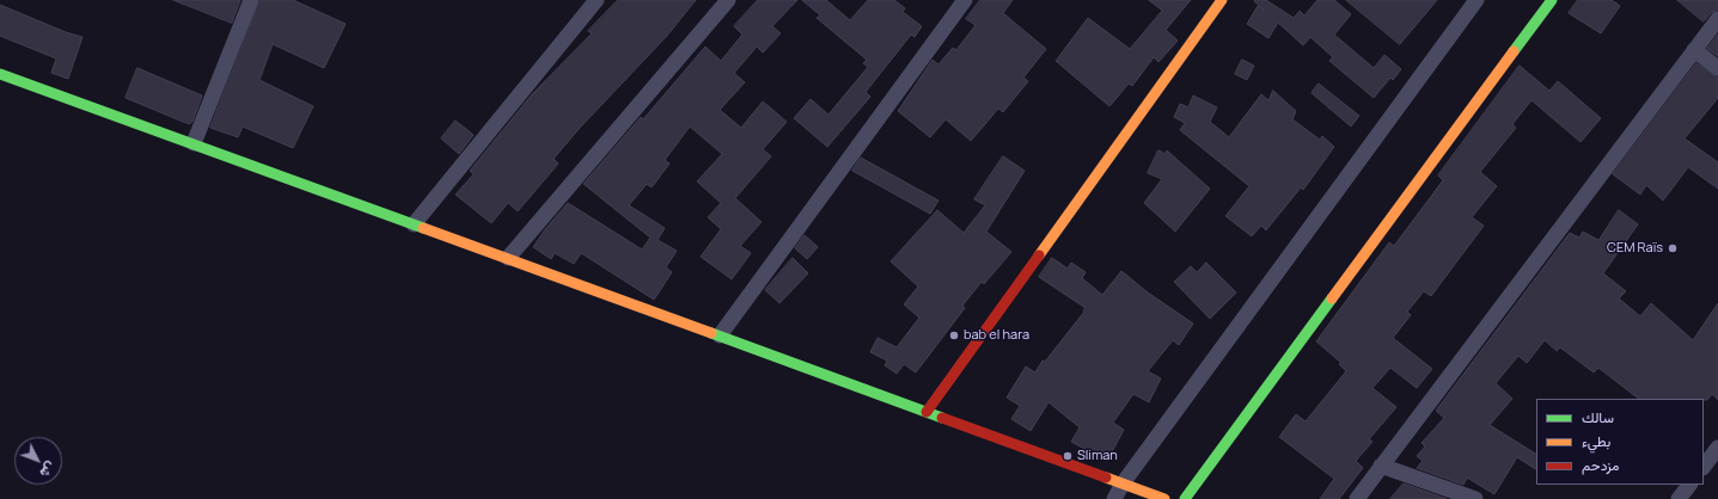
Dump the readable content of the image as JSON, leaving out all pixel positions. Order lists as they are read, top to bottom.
{
  "places": ["CEM Raïs", "bab el hara", "Sliman"],
  "legend": ["سالك", "بطيء", "مزدحم"],
  "north": "bottom right"
}
